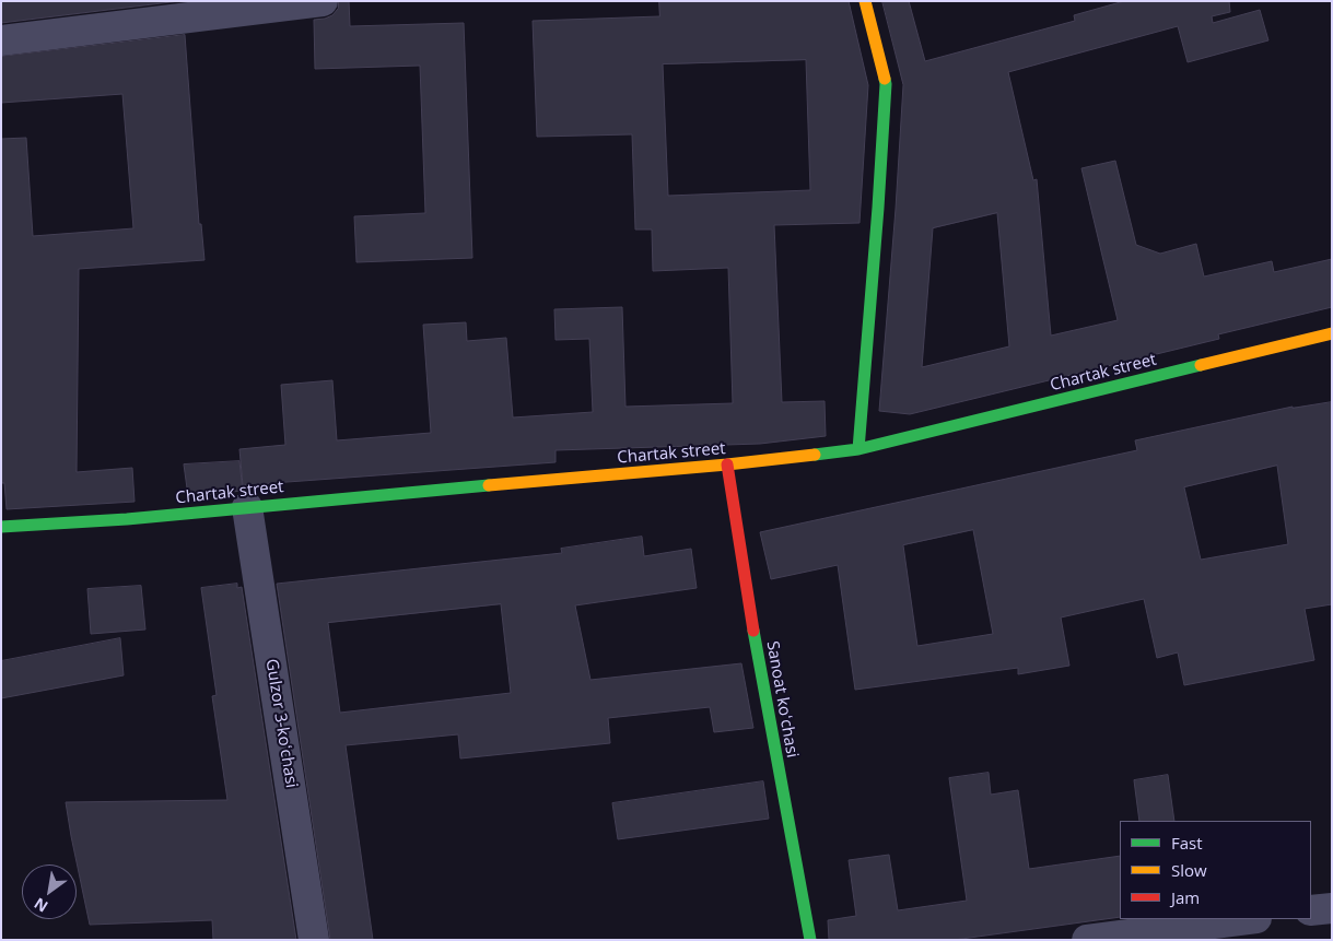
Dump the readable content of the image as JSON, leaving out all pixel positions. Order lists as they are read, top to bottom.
{
  "streets": {
    "main road": ["Chartak street", "Sanoat koʻchasi"],
    "street": ["Gulzor 3-koʻchasi"]
  },
  "crossings": [
    ["Chartak street", "Sanoat koʻchasi"],
    ["Chartak street", "Gulzor 3-koʻchasi"]
  ],
  "legend": ["Fast", "Slow", "Jam"],
  "north": "bottom left"
}
